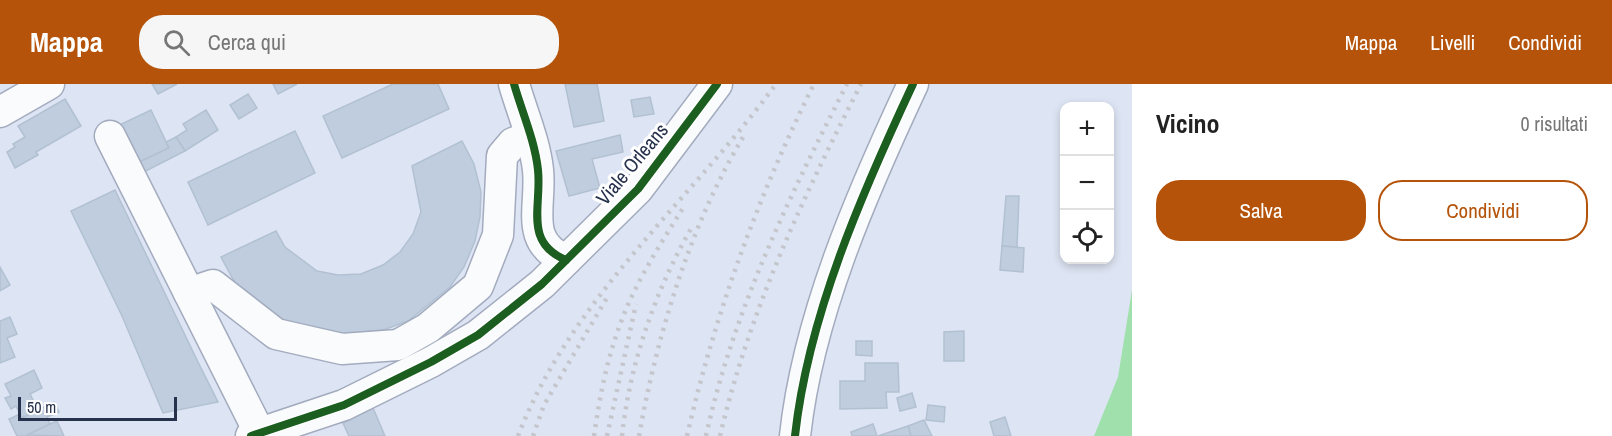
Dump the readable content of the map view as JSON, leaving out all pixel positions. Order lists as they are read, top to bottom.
{
  "streets": {
    "street": ["Viale Orleans"]
  },
  "scale_bar": "50 m",
  "page": {
    "header": "Mappa",
    "search": "Cerca qui",
    "nav": ["Mappa", "Livelli", "Condividi"],
    "heading": ["Vicino", "0 risultati"],
    "map_buttons": ["+", "−"],
    "buttons": ["Salva", "Condividi"],
    "scale": "50 m"
  }
}
